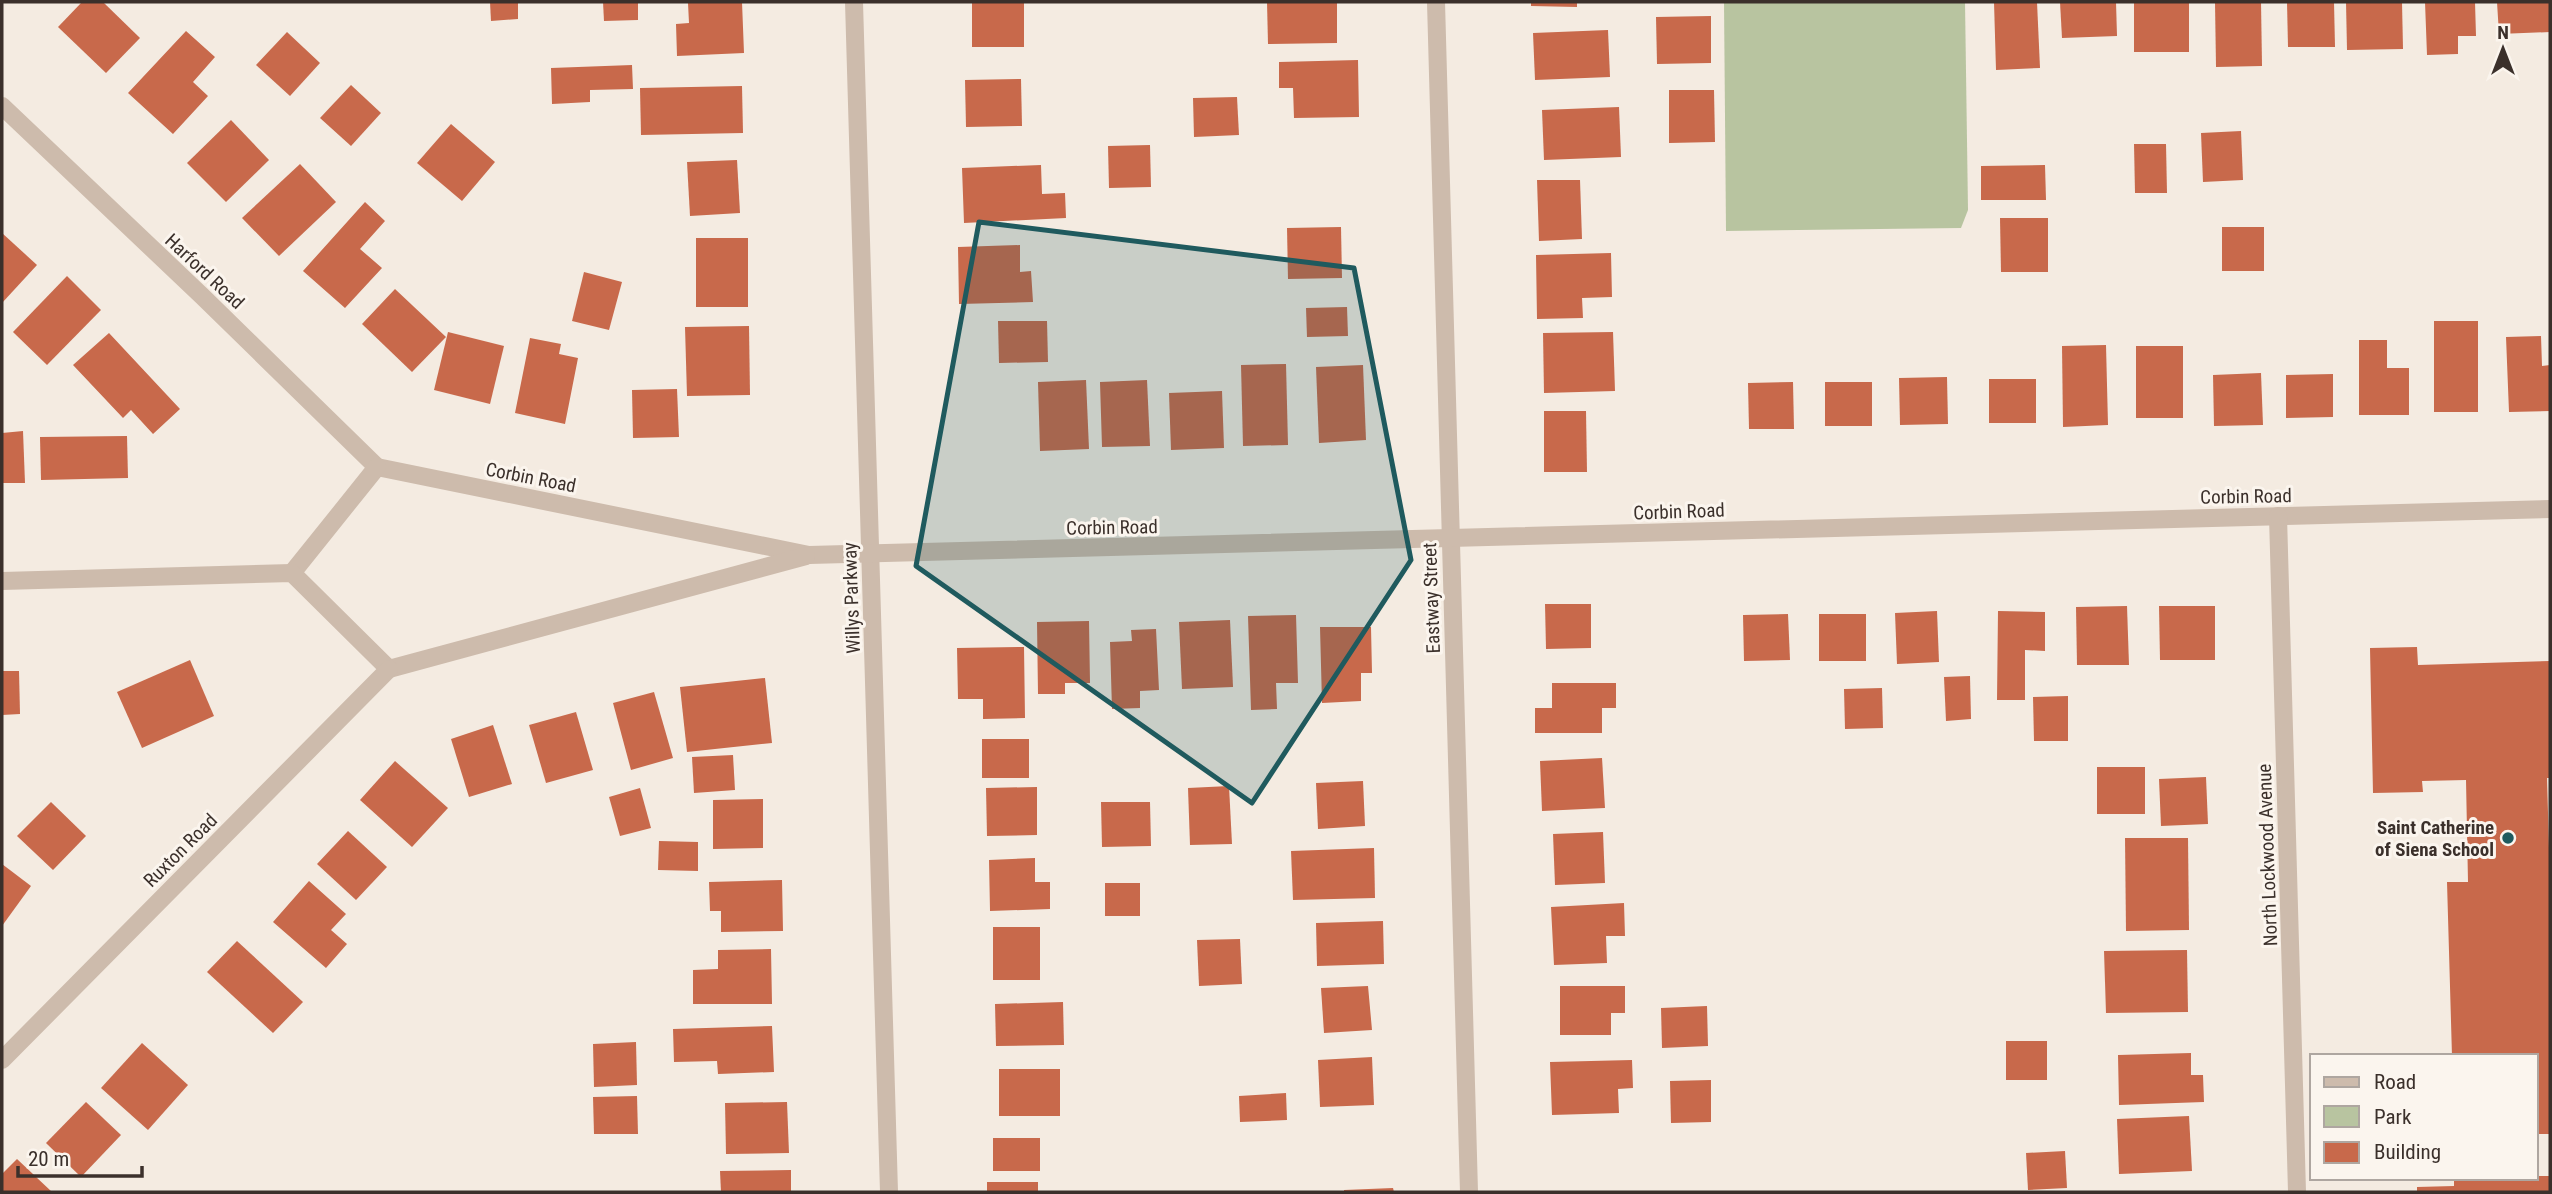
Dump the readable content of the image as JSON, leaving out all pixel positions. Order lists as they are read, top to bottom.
{
  "streets": {
    "street": [
      "Harford Road",
      "Corbin Road",
      "Willys Parkway",
      "Eastway Street",
      "Ruxton Road",
      "North Lockwood Avenue"
    ]
  },
  "crossings": [
    ["Harford Road", "Corbin Road"],
    ["Corbin Road", "Willys Parkway"],
    ["Corbin Road", "Eastway Street"],
    ["Corbin Road", "Ruxton Road"],
    ["Corbin Road", "North Lockwood Avenue"]
  ],
  "places": ["Saint Catherine of Siena School"],
  "legend": ["Road", "Park", "Building"],
  "scale_bar": "20 m",
  "north": "top"
}
